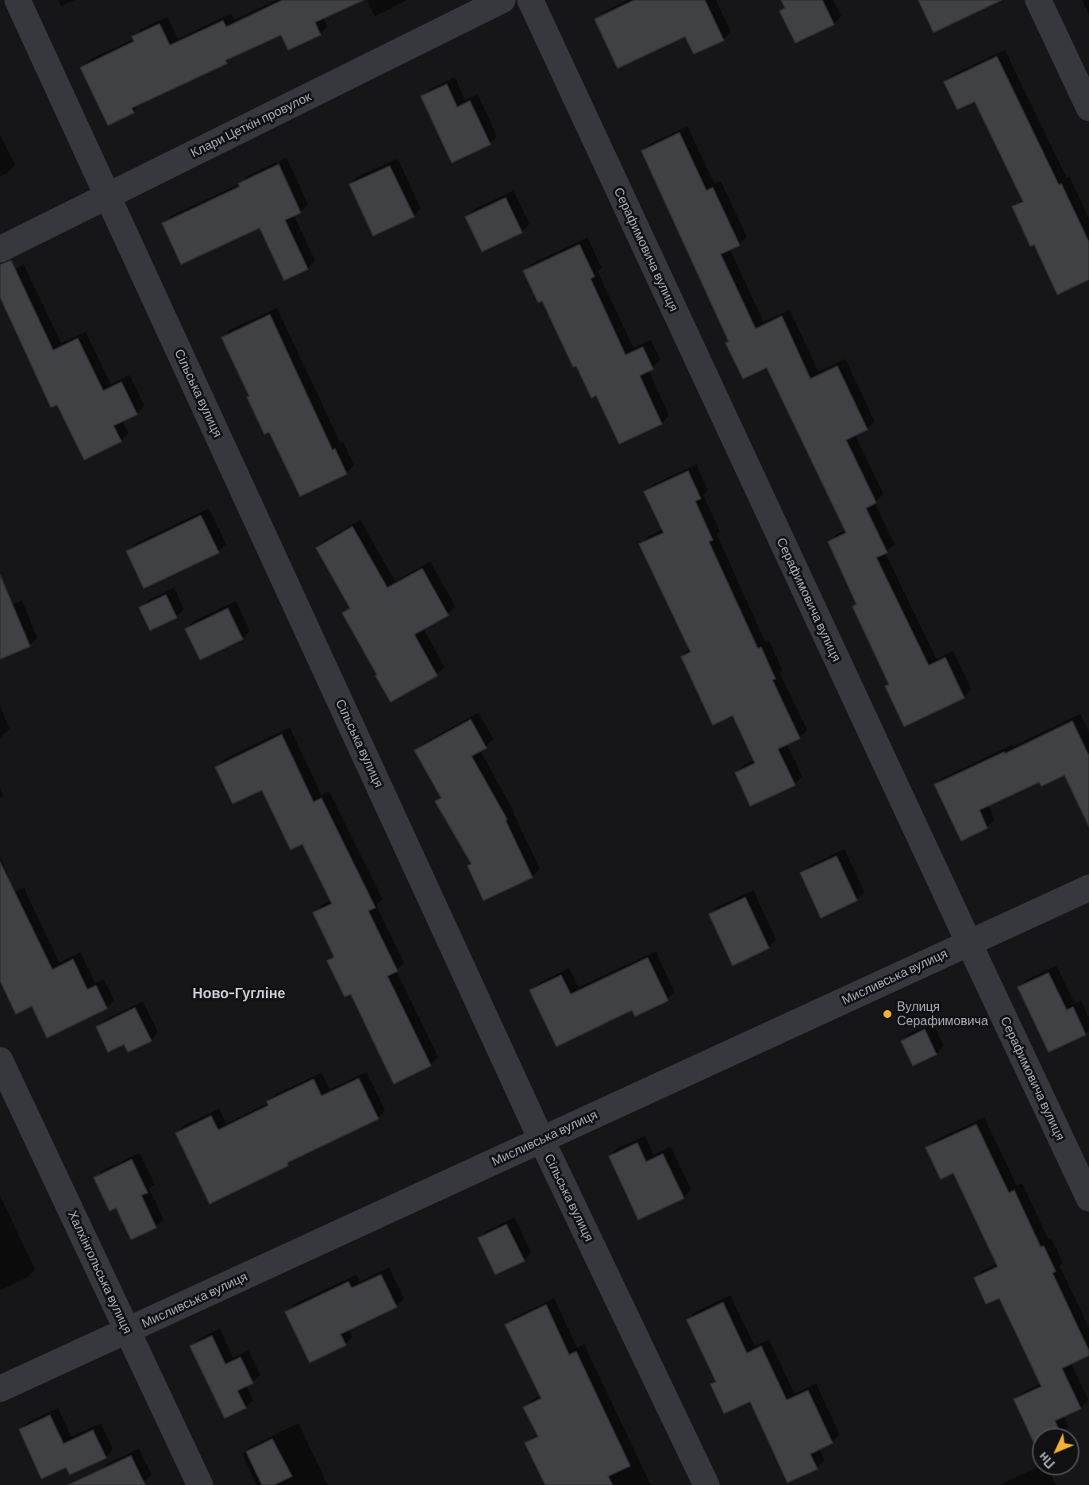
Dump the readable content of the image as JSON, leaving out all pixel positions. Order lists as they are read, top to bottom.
{
  "streets": {
    "street": [
      "Клари Цеткін провулок",
      "Серафимовича вулиця",
      "Сільська вулиця",
      "Мисливська вулиця",
      "Халхінгольська вулиця"
    ]
  },
  "crossings": [
    ["Клари Цеткін провулок", "Сільська вулиця"],
    ["Серафимовича вулиця", "Мисливська вулиця"],
    ["Сільська вулиця", "Мисливська вулиця"],
    ["Мисливська вулиця", "Халхінгольська вулиця"]
  ],
  "districts": ["Ново-Гугліне"],
  "places": ["Вулиця Серафимовича"],
  "north": "bottom left"
}
